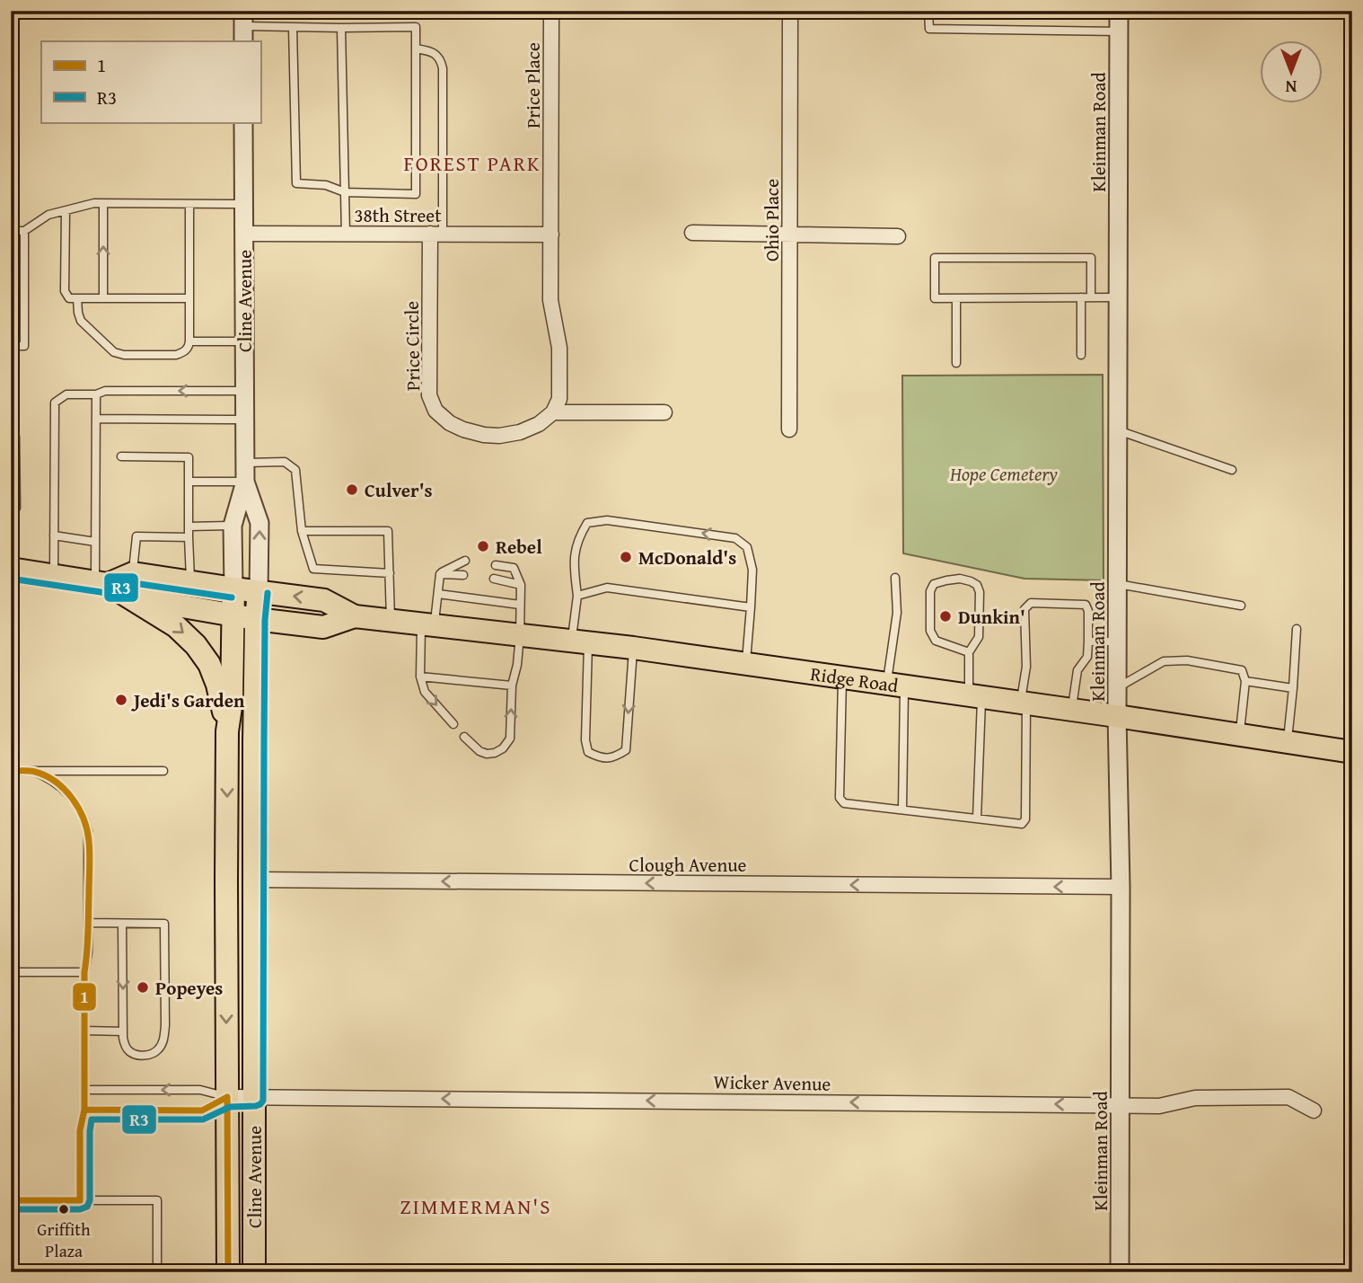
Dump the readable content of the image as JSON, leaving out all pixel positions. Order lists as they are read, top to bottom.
{
  "streets": {
    "main road": ["Cline Avenue", "Ridge Road"],
    "street": [
      "Price Place",
      "Kleinman Road",
      "38th Street",
      "Ohio Place",
      "Price Circle",
      "Clough Avenue",
      "Wicker Avenue"
    ]
  },
  "crossings": [
    ["Price Place", "38th Street"],
    ["Kleinman Road", "Ridge Road"],
    ["Kleinman Road", "Clough Avenue"],
    ["Kleinman Road", "Wicker Avenue"],
    ["38th Street", "Cline Avenue"],
    ["38th Street", "Price Circle"],
    ["Cline Avenue", "Ridge Road"],
    ["Cline Avenue", "Clough Avenue"],
    ["Cline Avenue", "Wicker Avenue"]
  ],
  "one_way": ["Clough Avenue", "Wicker Avenue"],
  "districts": ["FOREST PARK", "ZIMMERMAN'S"],
  "parks": ["Hope Cemetery"],
  "places": [
    "Culver's",
    "Rebel",
    "McDonald's",
    "Dunkin'",
    "Jedi's Garden",
    "Popeyes",
    "Griffith Plaza"
  ],
  "lines": ["transit line R3", "transit line 1"],
  "legend": ["1", "R3"],
  "north": "bottom"
}
